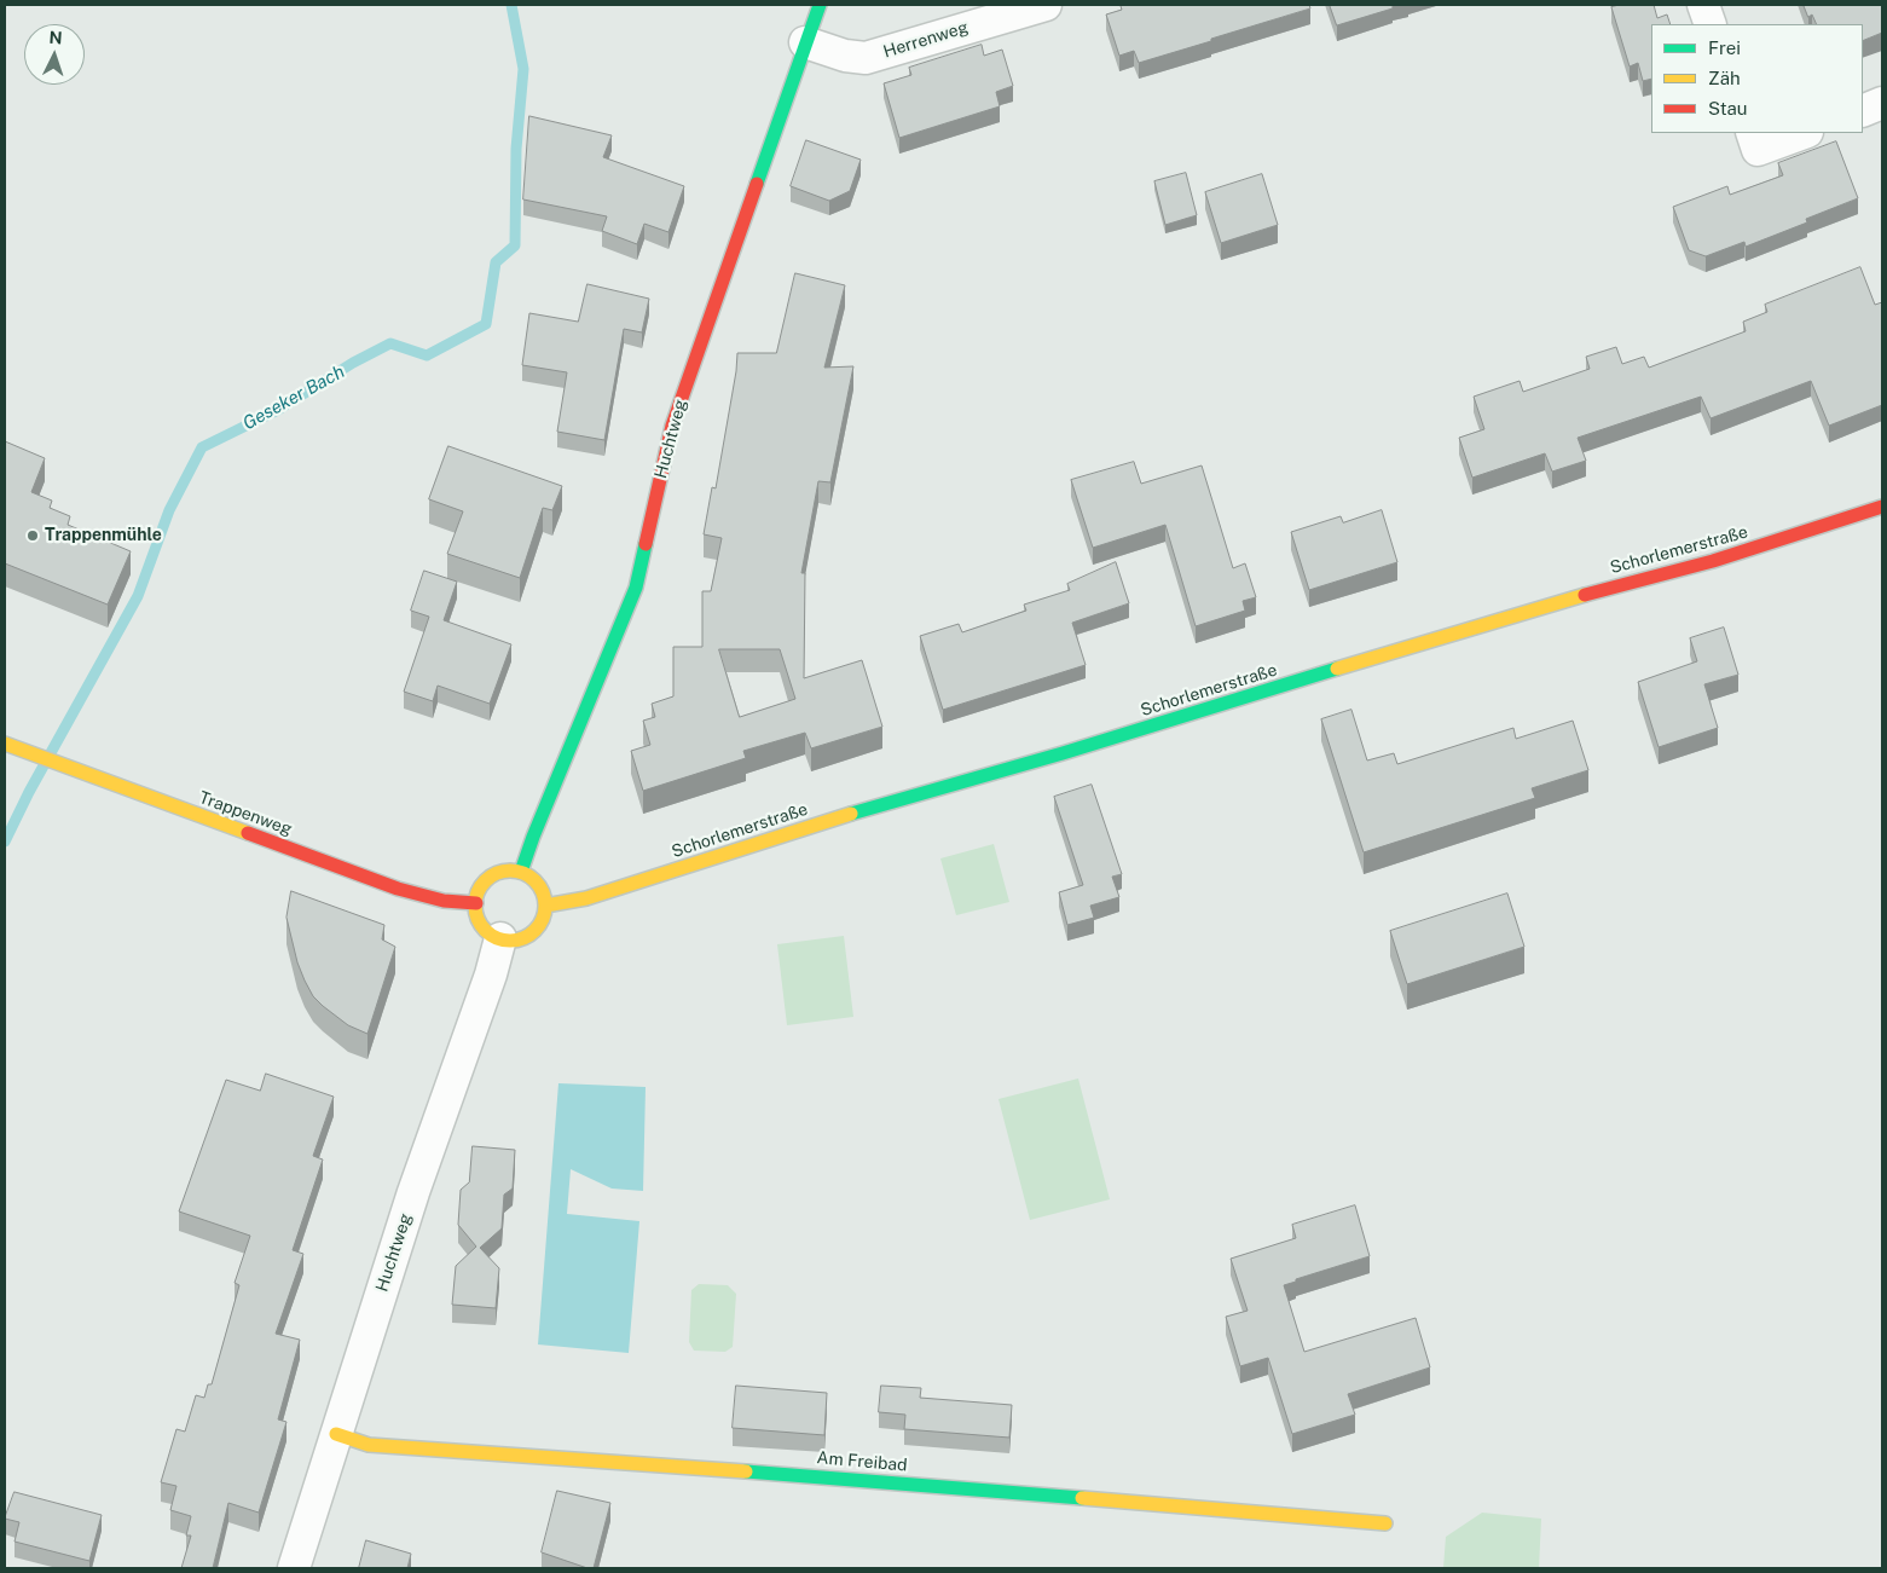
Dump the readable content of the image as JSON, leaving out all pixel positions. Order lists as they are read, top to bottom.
{
  "streets": {
    "street": [
      "Herrenweg",
      "Huchtweg",
      "Schorlemerstraße",
      "Trappenweg",
      "Am Freibad"
    ]
  },
  "crossings": [
    ["Herrenweg", "Huchtweg"],
    ["Huchtweg", "Schorlemerstraße"],
    ["Huchtweg", "Trappenweg"],
    ["Huchtweg", "Am Freibad"],
    ["Schorlemerstraße", "Trappenweg"]
  ],
  "water": ["Geseker Bach"],
  "places": ["Trappenmühle"],
  "legend": ["Frei", "Zäh", "Stau"],
  "north": "top"
}
